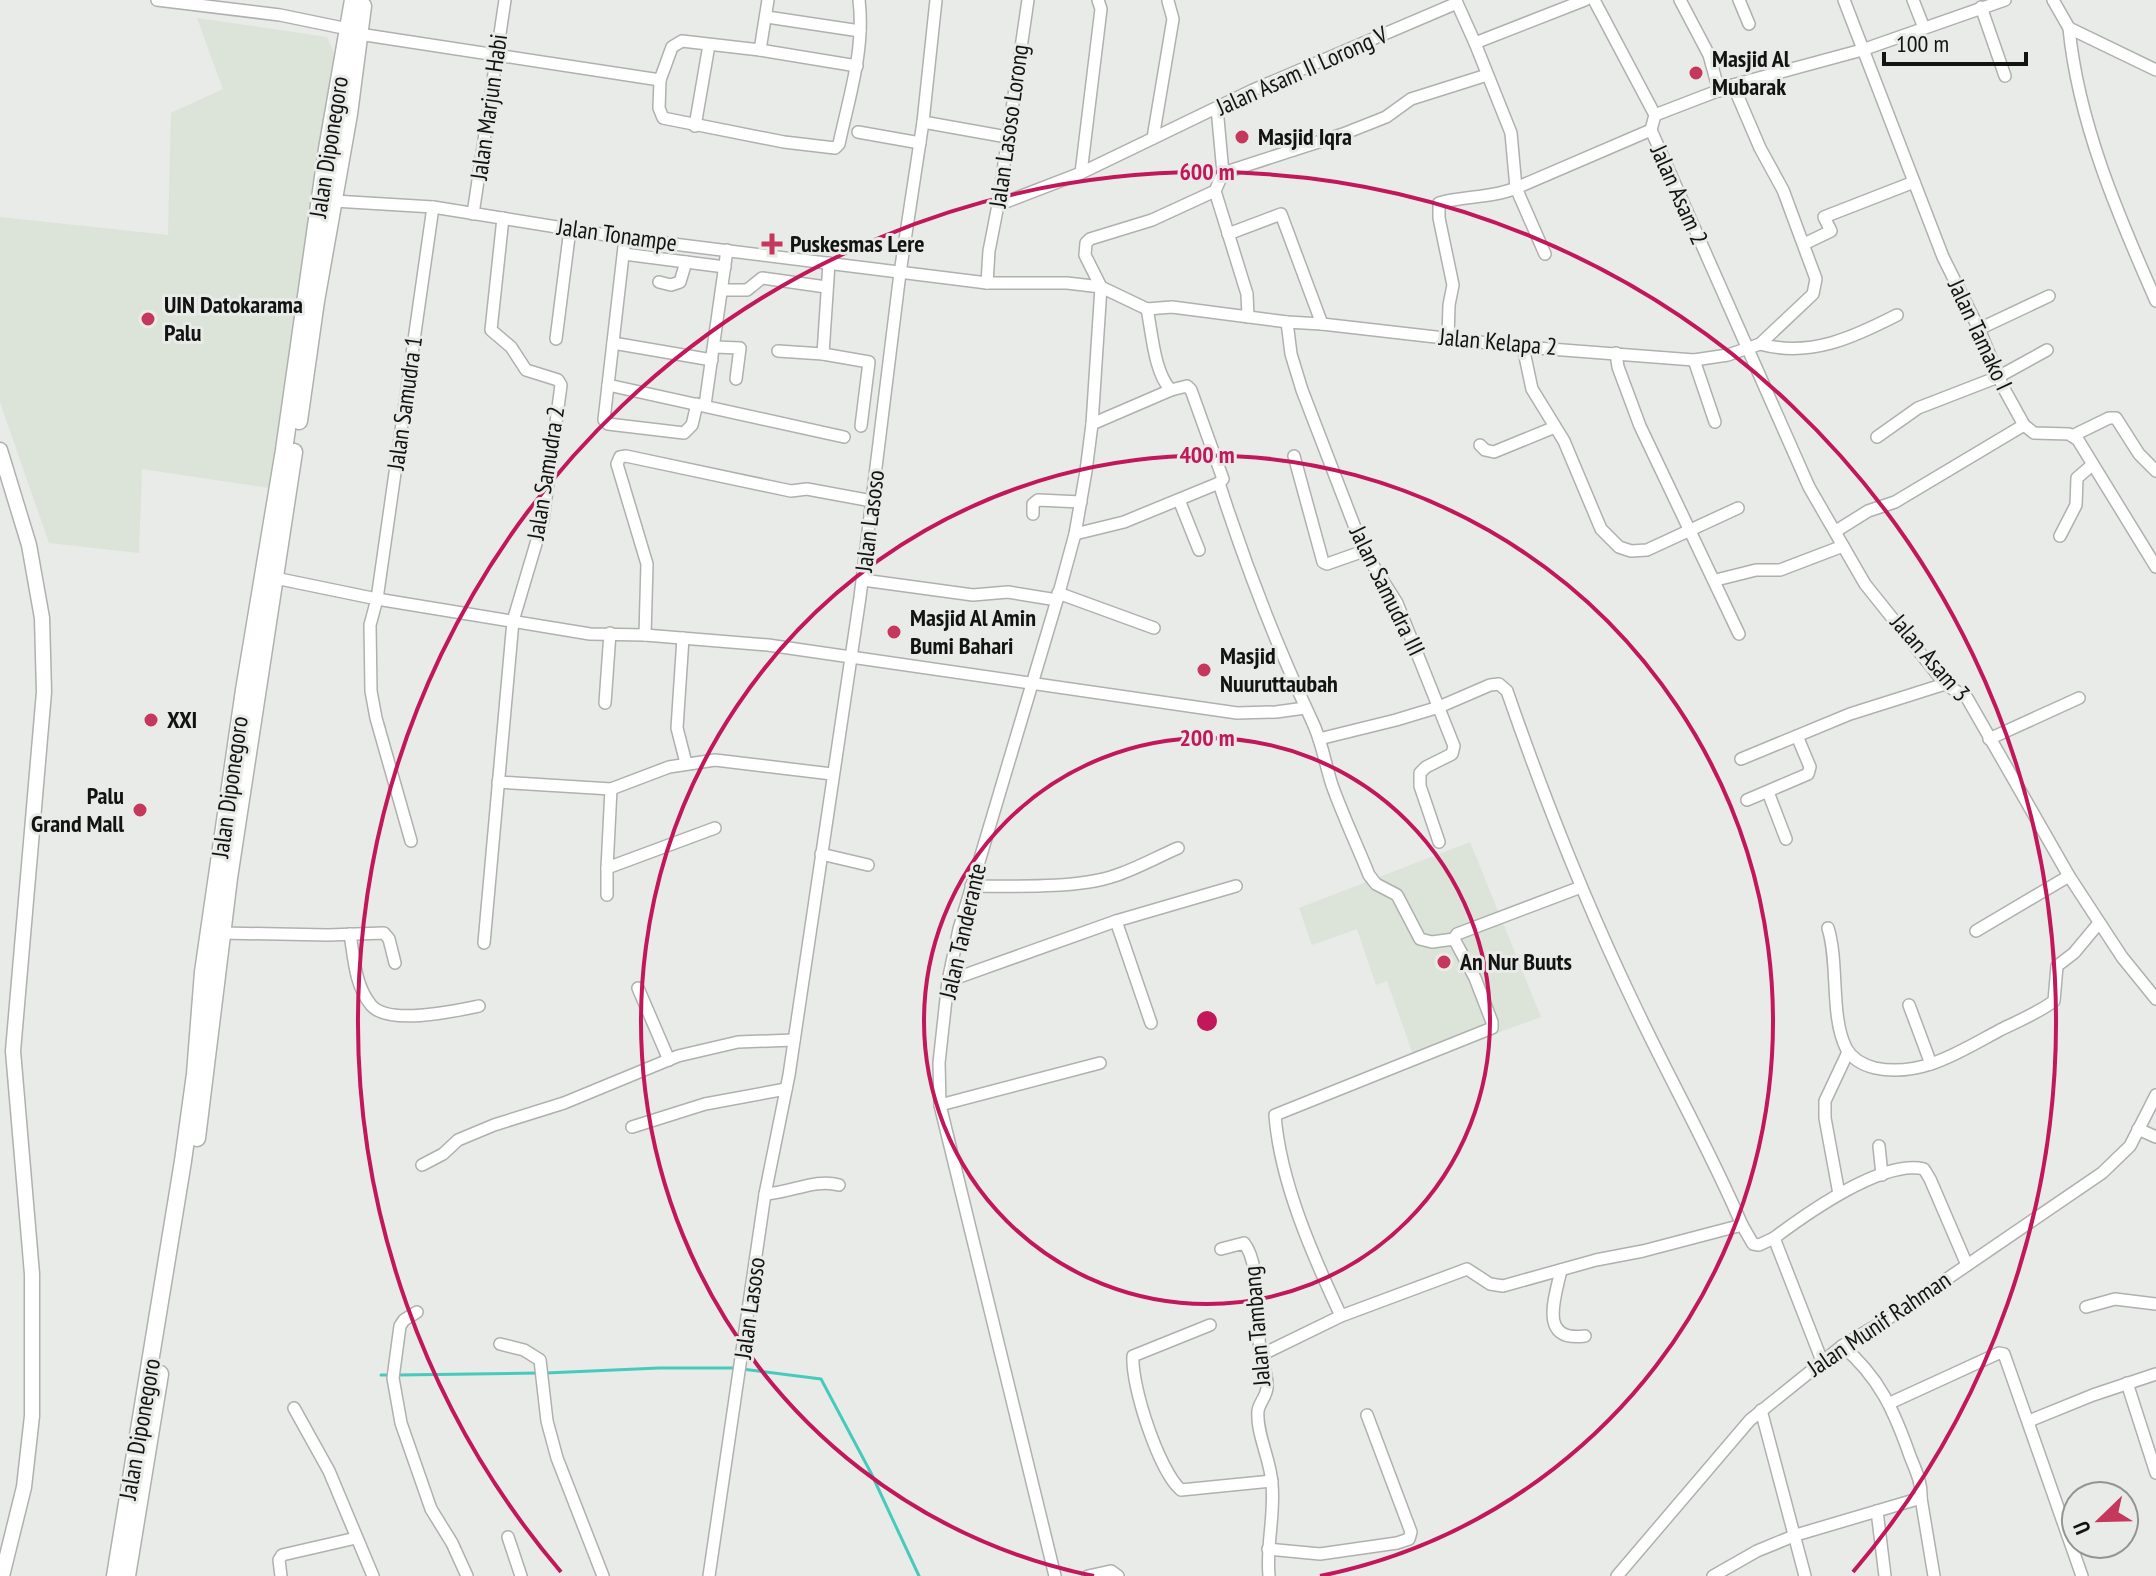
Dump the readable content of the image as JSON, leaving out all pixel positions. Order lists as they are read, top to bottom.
{
  "streets": {
    "highway": ["Jalan Diponegoro"],
    "street": [
      "Jalan Asam II Lorong V",
      "Jalan Marjun Habi",
      "Jalan Lasoso Lorong",
      "Jalan Asam 2",
      "Jalan Tonampe",
      "Jalan Tamako I",
      "Jalan Kelapa 2",
      "Jalan Samudra 1",
      "Jalan Samudra 2",
      "Jalan Lasoso",
      "Jalan Samudra III",
      "Jalan Asam 3",
      "Jalan Tanderante",
      "Jalan Munif Rahman",
      "Jalan Tambang"
    ]
  },
  "crossings": [
    ["Jalan Asam II Lorong V", "Jalan Lasoso Lorong"],
    ["Jalan Marjun Habi", "Jalan Tonampe"],
    ["Jalan Lasoso Lorong", "Jalan Tonampe"],
    ["Jalan Lasoso Lorong", "Jalan Kelapa 2"],
    ["Jalan Diponegoro", "Jalan Tonampe"],
    ["Jalan Asam 2", "Jalan Kelapa 2"],
    ["Jalan Asam 2", "Jalan Asam 3"],
    ["Jalan Tonampe", "Jalan Kelapa 2"],
    ["Jalan Tonampe", "Jalan Samudra 1"],
    ["Jalan Tonampe", "Jalan Samudra 2"],
    ["Jalan Tonampe", "Jalan Lasoso"],
    ["Jalan Kelapa 2", "Jalan Samudra III"],
    ["Jalan Kelapa 2", "Jalan Asam 3"],
    ["Jalan Kelapa 2", "Jalan Tanderante"]
  ],
  "places": {
    "other": [
      "Masjid Al Mubarak",
      "Masjid Iqra",
      "UIN Datokarama Palu",
      "Masjid Al Amin Bumi Bahari",
      "Masjid Nuuruttaubah",
      "XXI",
      "Palu Grand Mall",
      "An Nur Buuts"
    ],
    "health": ["Puskesmas Lere"]
  },
  "scale_bar": "100 m",
  "north": "bottom left",
  "rings": ["600 m", "400 m", "200 m"]
}
